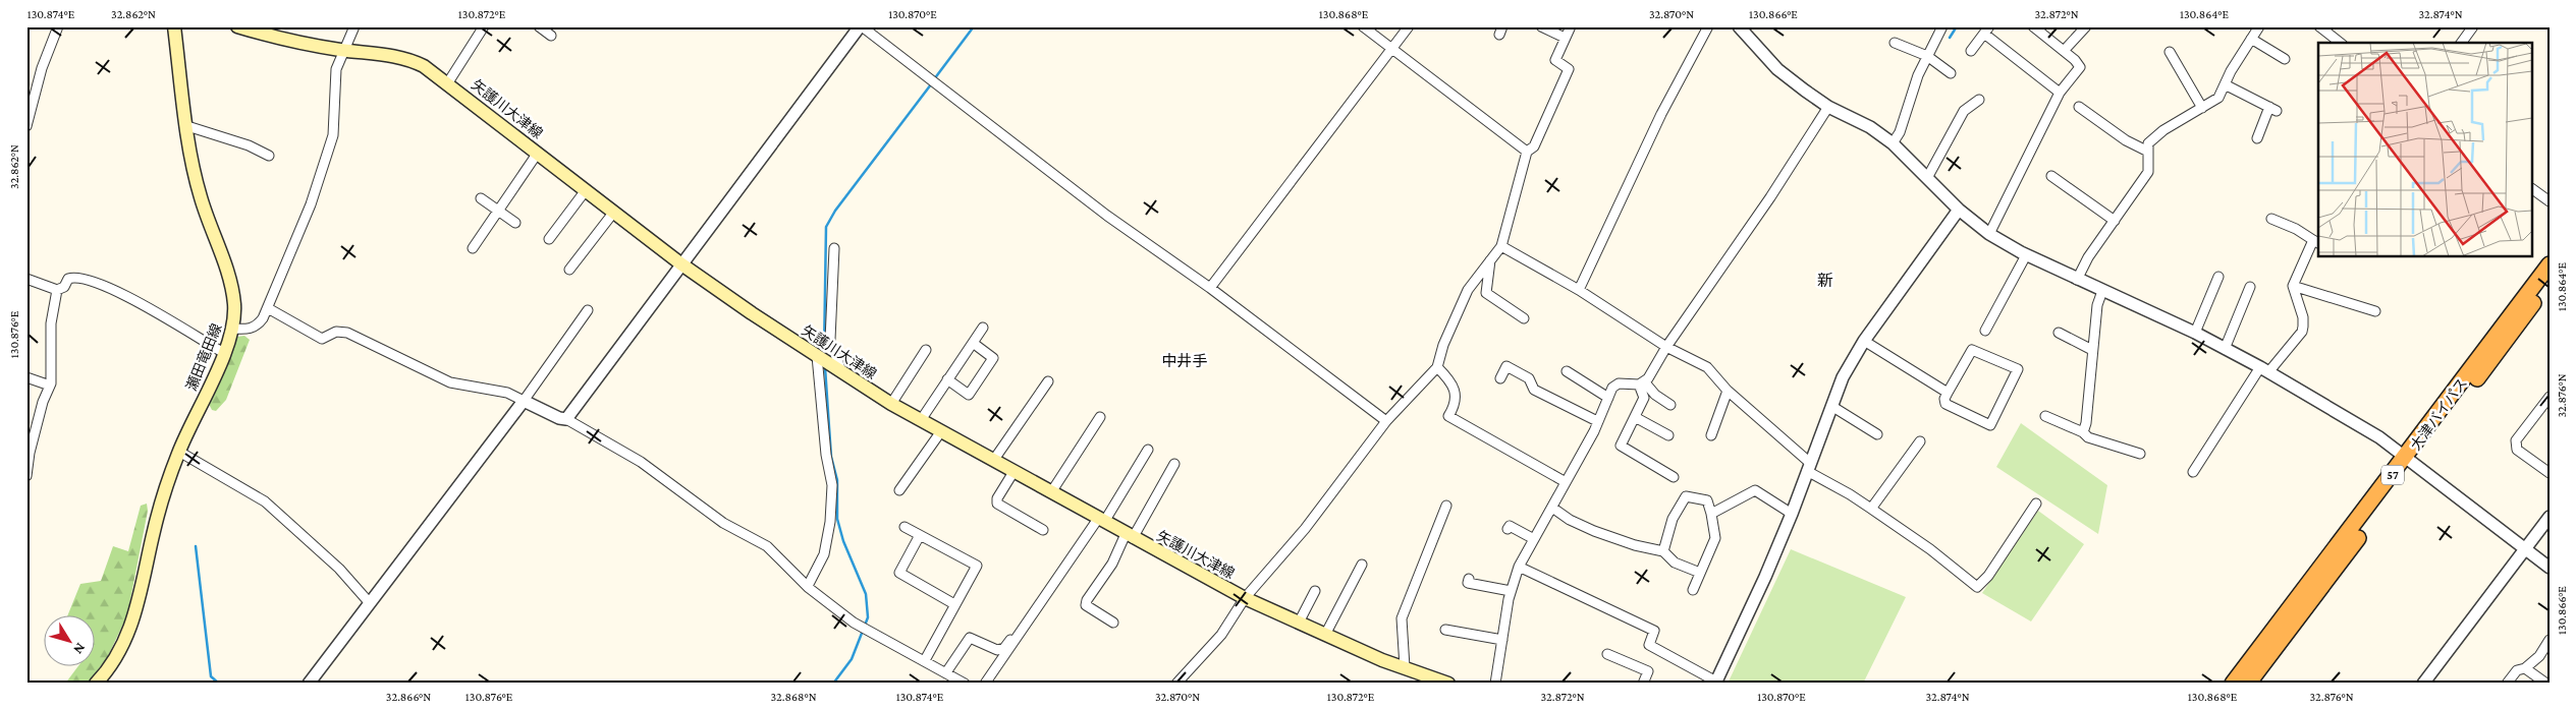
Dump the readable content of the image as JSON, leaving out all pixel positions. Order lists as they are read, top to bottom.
{
  "streets": {
    "highway": ["大津バイパス", "57"],
    "main road": ["矢護川大津線", "瀬田竜田線"]
  },
  "districts": ["新", "中井手"],
  "north": "bottom right",
  "coordinates": [
    "130.874°E",
    "32.862°N",
    "130.872°E",
    "130.870°E",
    "130.868°E",
    "32.870°N",
    "130.866°E",
    "32.872°N",
    "130.864°E",
    "32.874°N",
    "130.876°E",
    "32.876°N",
    "32.866°N",
    "32.868°N"
  ]
}
